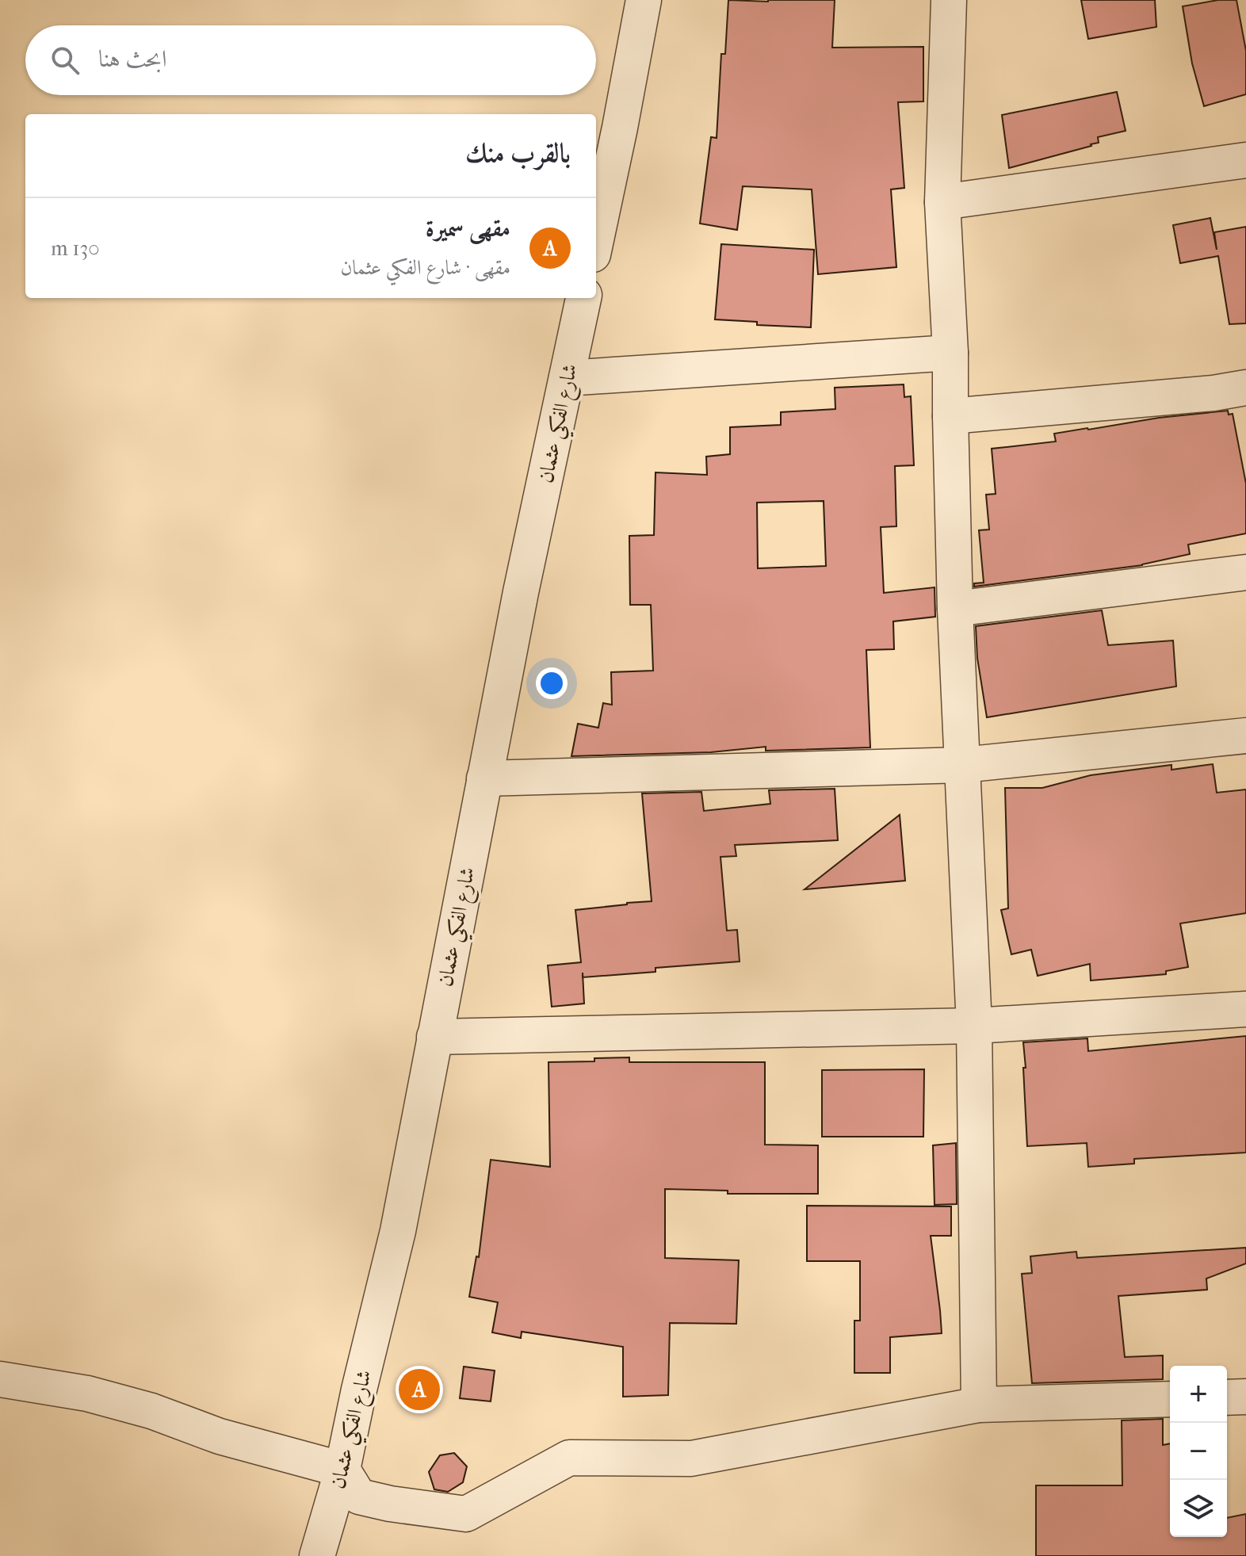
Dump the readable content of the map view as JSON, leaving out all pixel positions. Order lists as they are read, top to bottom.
{
  "streets": {
    "street": ["شارع الفكي عثمان"]
  },
  "page": {
    "search": "ابحث هنا",
    "heading": "بالقرب منك",
    "list": [
      {
        "mark": "A",
        "name": "مقهى سميرة",
        "note": "مقهى · شارع الفكي عثمان",
        "value": "130 m"
      }
    ],
    "map_buttons": ["+", "−"],
    "pins": "A"
  }
}
